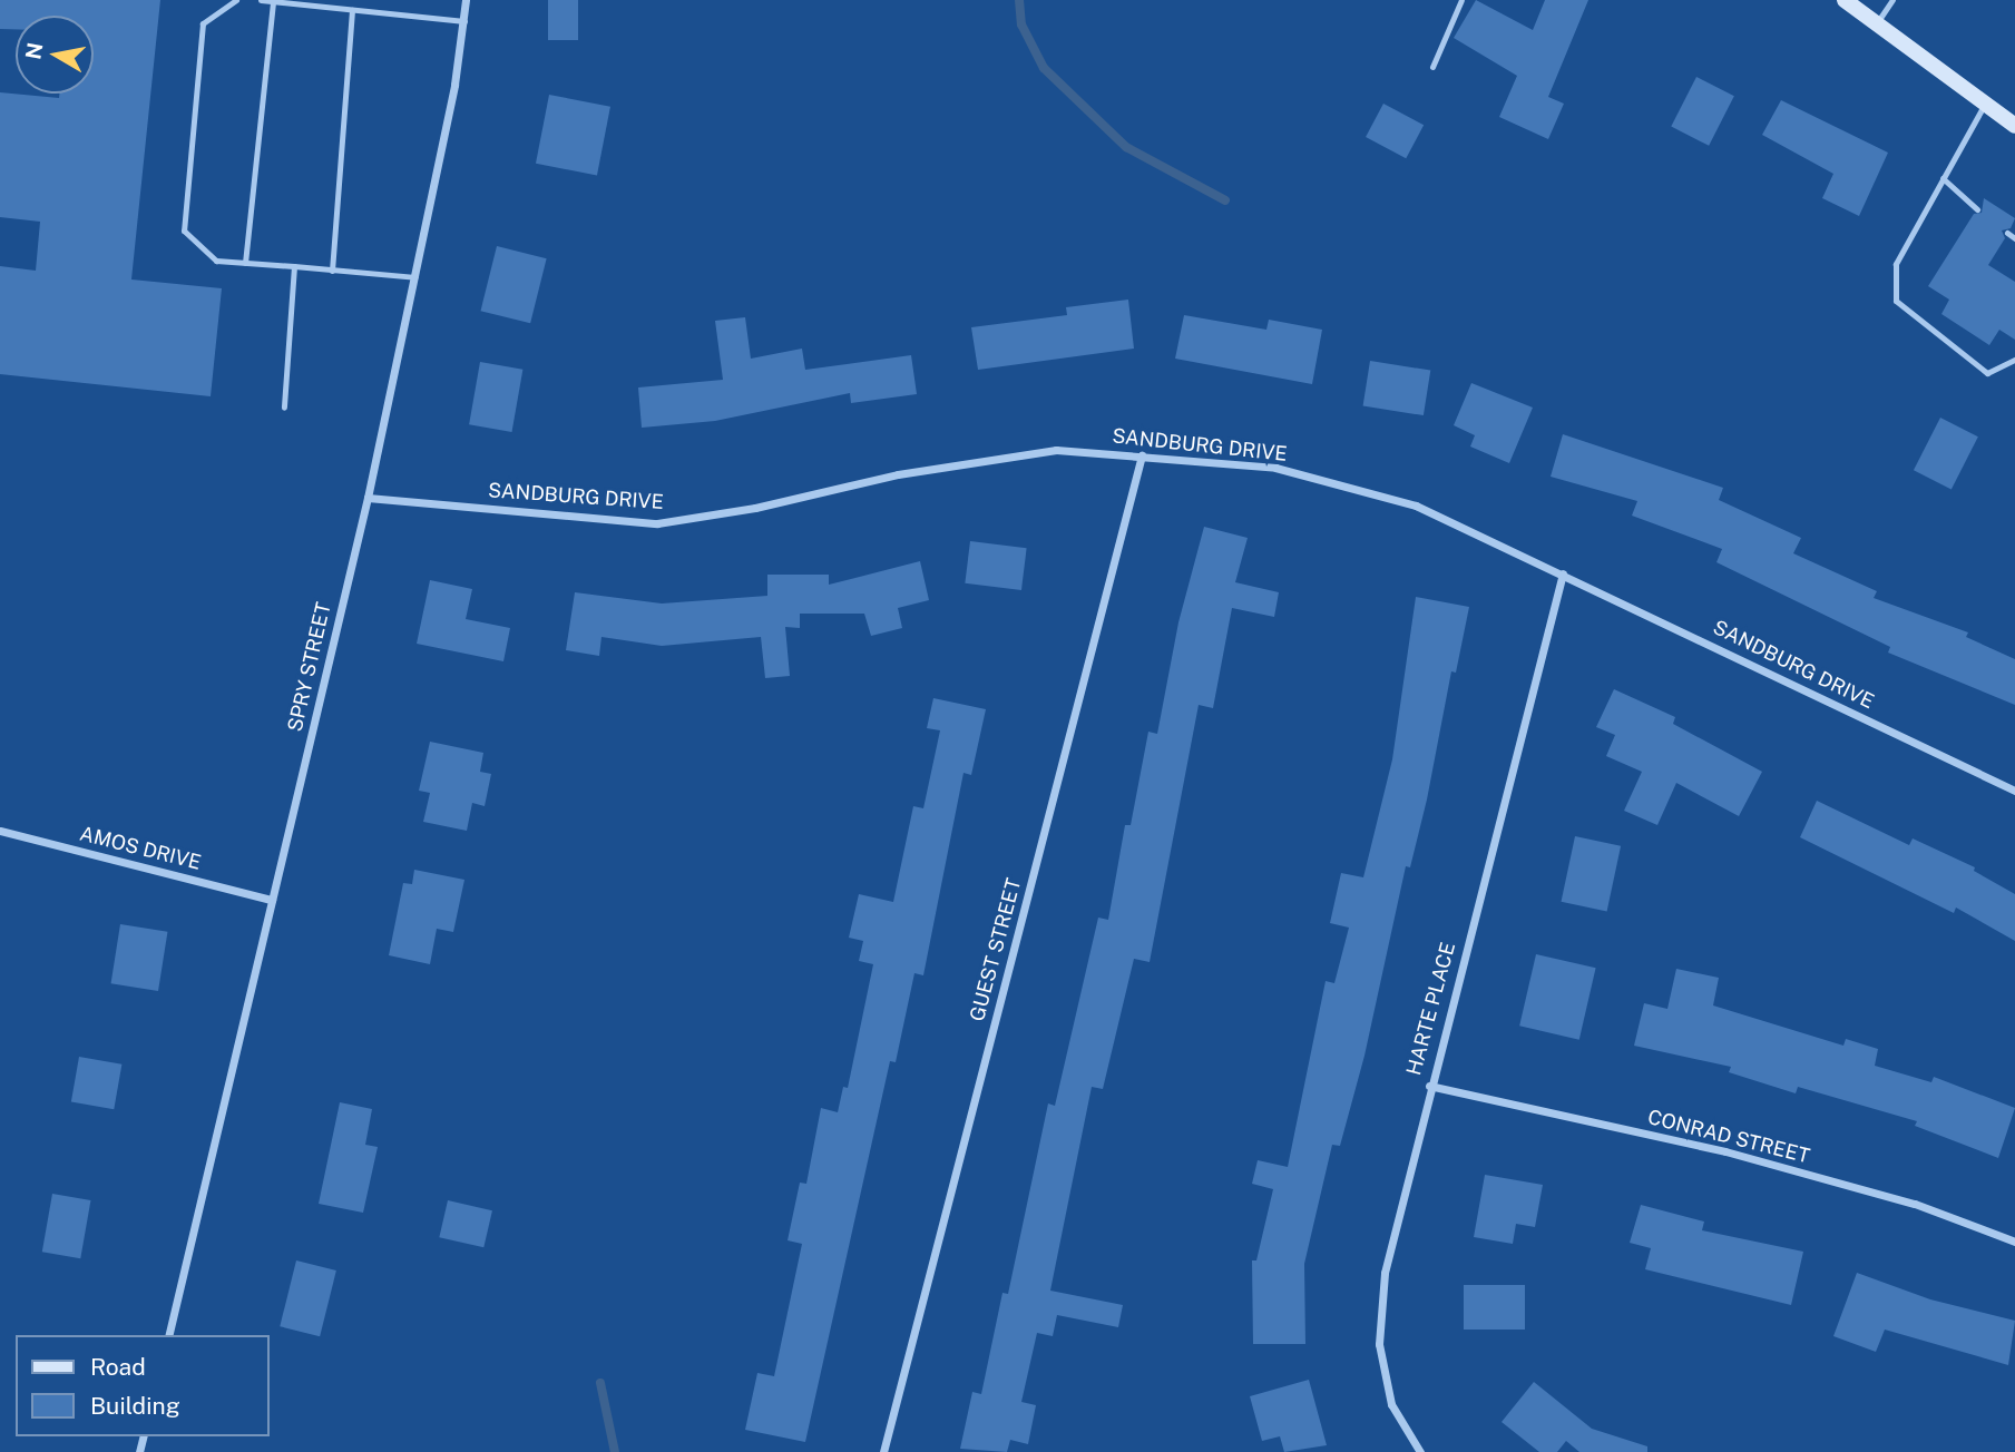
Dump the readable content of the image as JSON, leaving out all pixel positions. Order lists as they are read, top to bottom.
{
  "streets": {
    "street": [
      "SANDBURG DRIVE",
      "SPRY STREET",
      "AMOS DRIVE",
      "GUEST STREET",
      "HARTE PLACE",
      "CONRAD STREET"
    ]
  },
  "crossings": [
    ["SANDBURG DRIVE", "SPRY STREET"],
    ["SANDBURG DRIVE", "GUEST STREET"],
    ["SANDBURG DRIVE", "HARTE PLACE"],
    ["SPRY STREET", "AMOS DRIVE"],
    ["HARTE PLACE", "CONRAD STREET"]
  ],
  "legend": ["Road", "Building"],
  "north": "left"
}
